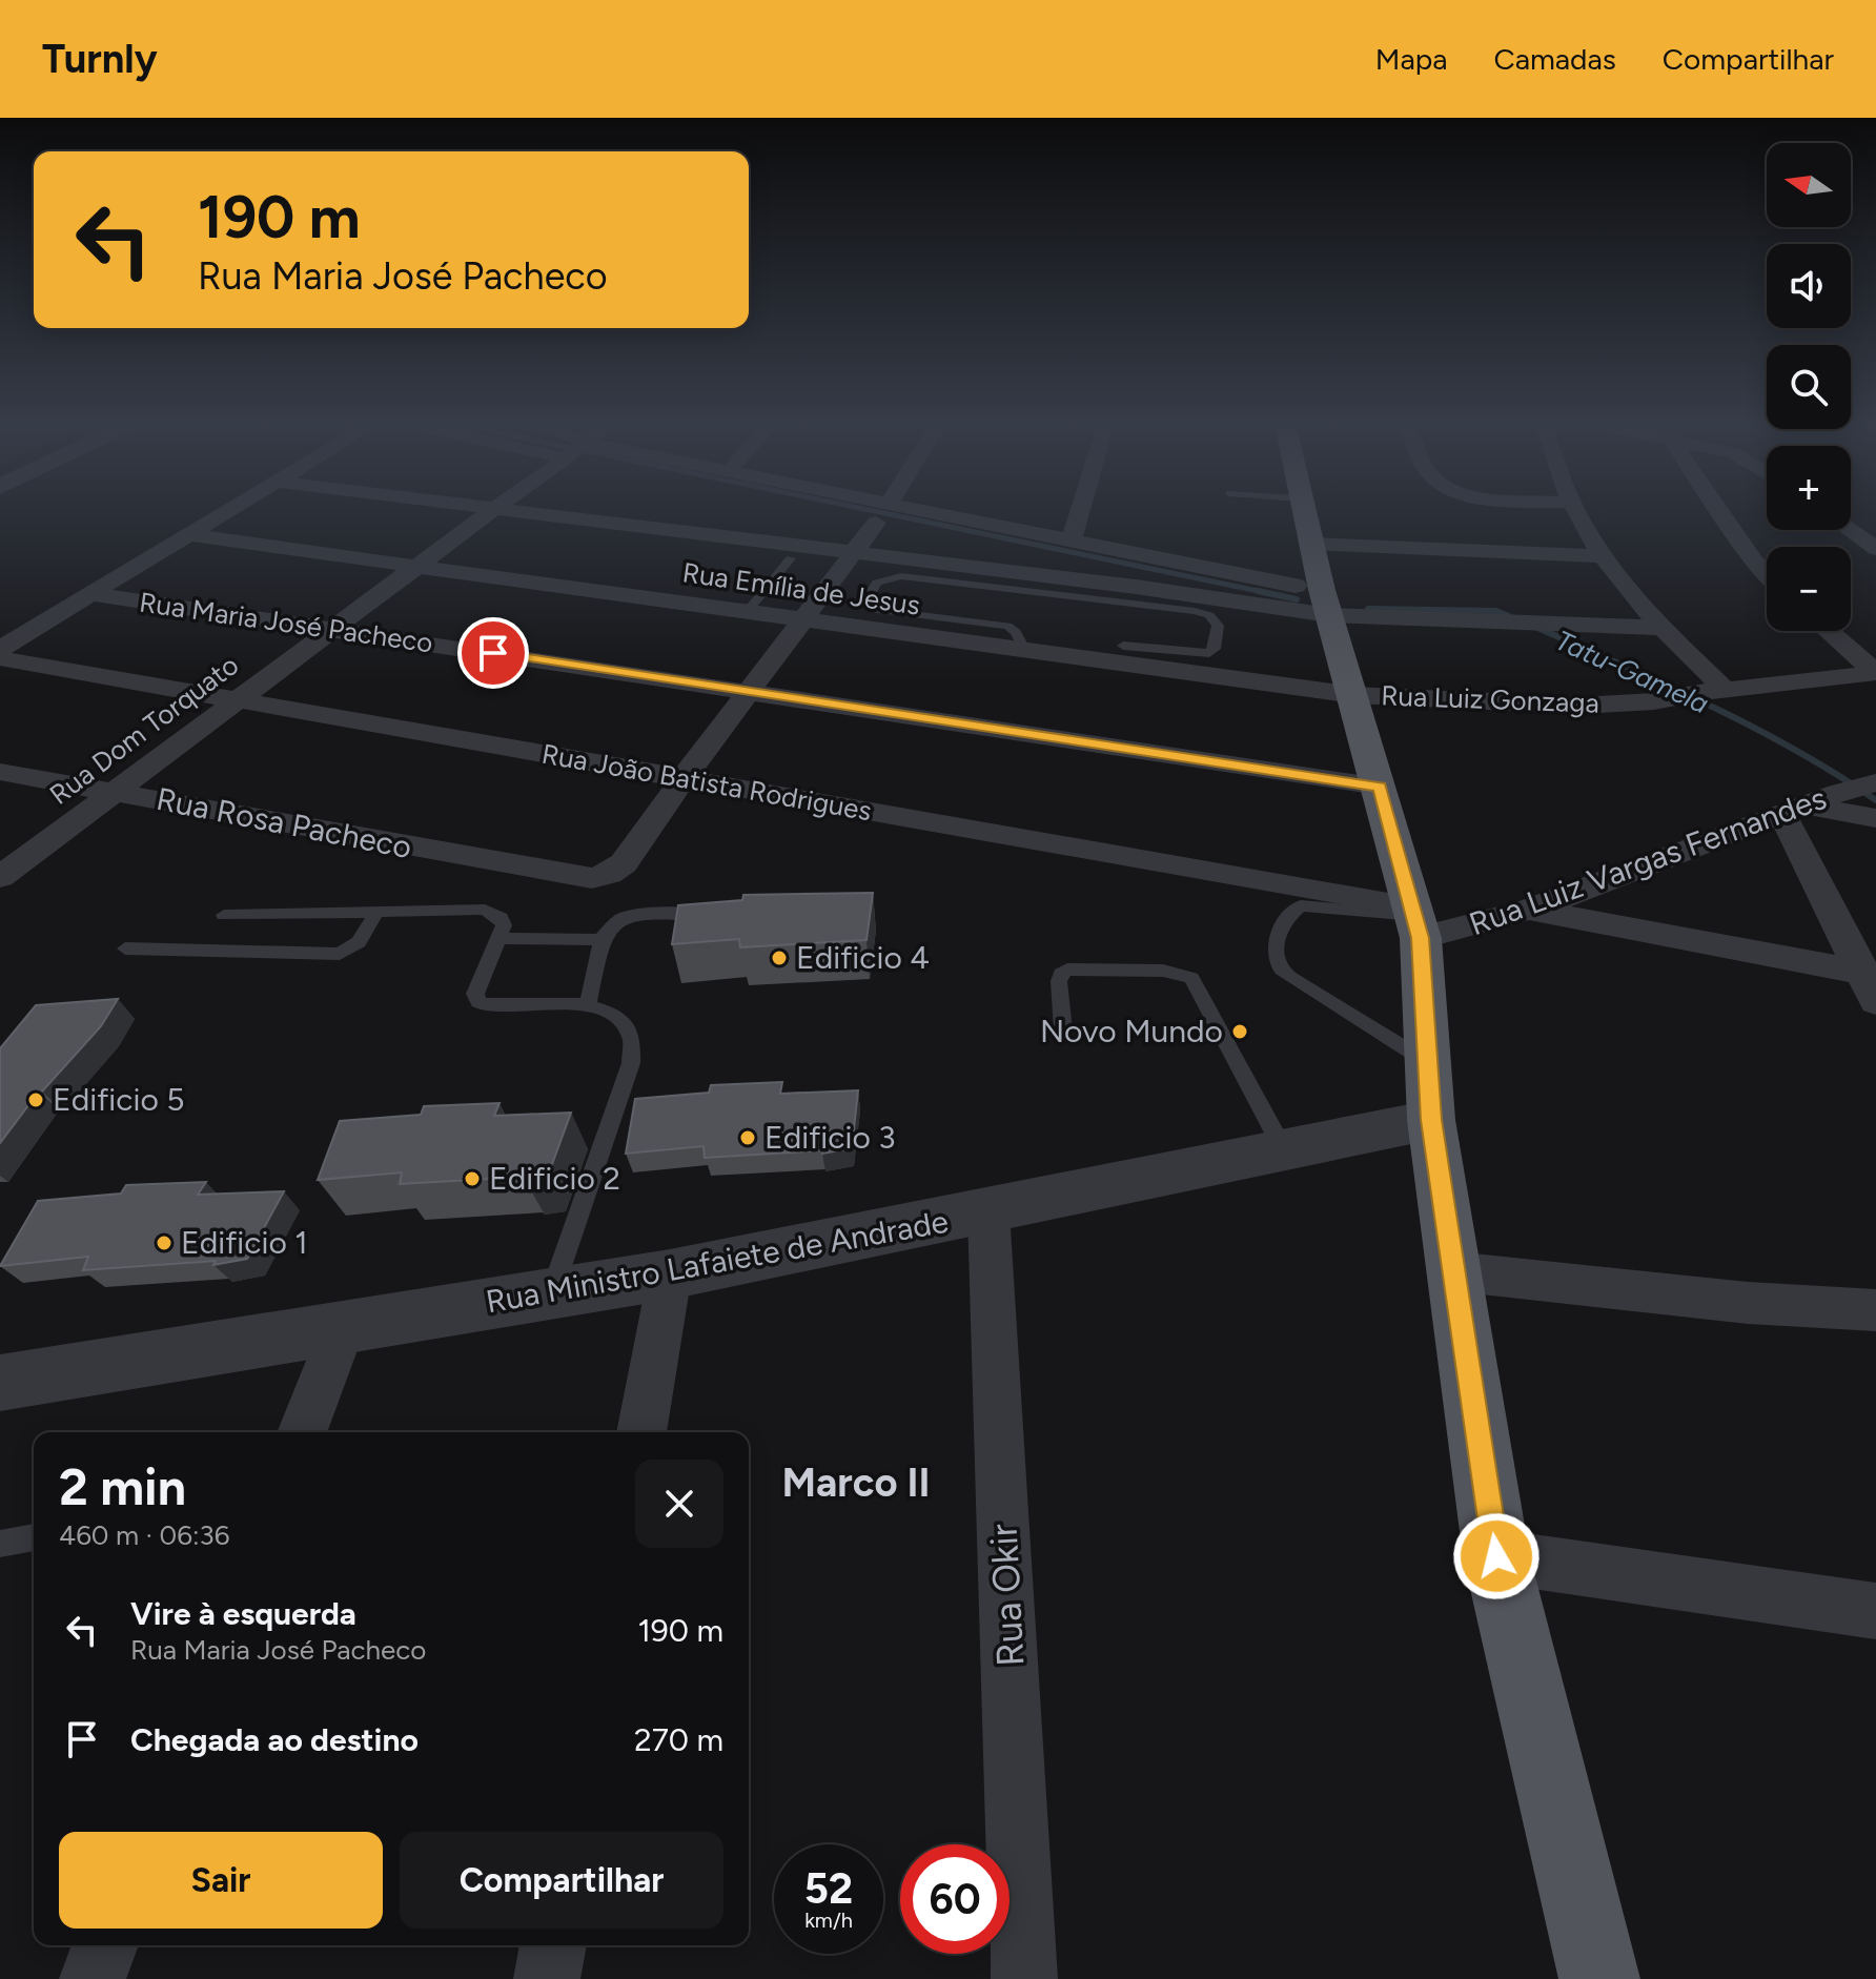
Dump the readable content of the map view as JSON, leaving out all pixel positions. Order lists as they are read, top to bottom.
{
  "streets": {
    "street": [
      "Rua Emília de Jesus",
      "Rua Maria José Pacheco",
      "Rua Luiz Gonzaga",
      "Rua Dom Torquato",
      "Rua João Batista Rodrigues",
      "Rua Rosa Pacheco",
      "Rua Luiz Vargas Fernandes",
      "Rua Ministro Lafaiete de Andrade",
      "Rua Okir"
    ]
  },
  "crossings": [
    ["Rua Emília de Jesus", "Rua Luiz Gonzaga"],
    ["Rua Emília de Jesus", "Rua Dom Torquato"],
    ["Rua Emília de Jesus", "Rua Rosa Pacheco"],
    ["Rua Maria José Pacheco", "Rua Dom Torquato"],
    ["Rua Maria José Pacheco", "Rua Rosa Pacheco"],
    ["Rua Dom Torquato", "Rua João Batista Rodrigues"],
    ["Rua Dom Torquato", "Rua Rosa Pacheco"],
    ["Rua João Batista Rodrigues", "Rua Rosa Pacheco"],
    ["Rua João Batista Rodrigues", "Rua Luiz Vargas Fernandes"],
    ["Rua Ministro Lafaiete de Andrade", "Rua Okir"]
  ],
  "districts": ["Marco II"],
  "water": ["Tatu-Gamela"],
  "places": [
    "Edificio 4",
    "Novo Mundo",
    "Edificio 5",
    "Edificio 3",
    "Edificio 2",
    "Edificio 1"
  ],
  "north": "left",
  "page": {
    "header": "Turnly",
    "nav": ["Mapa", "Camadas", "Compartilhar"],
    "map_buttons": ["+", "−"],
    "turn": ["190 m", "Rua Maria José Pacheco"],
    "heading": ["2 min", "460 m · 06:36"],
    "list": [
      {
        "name": "Vire à esquerda",
        "note": "Rua Maria José Pacheco",
        "value": "190 m"
      },
      {
        "name": "Chegada ao destino",
        "value": "270 m"
      }
    ],
    "buttons": ["Sair", "Compartilhar"],
    "speed": "52 km/h",
    "limit": "60"
  }
}
